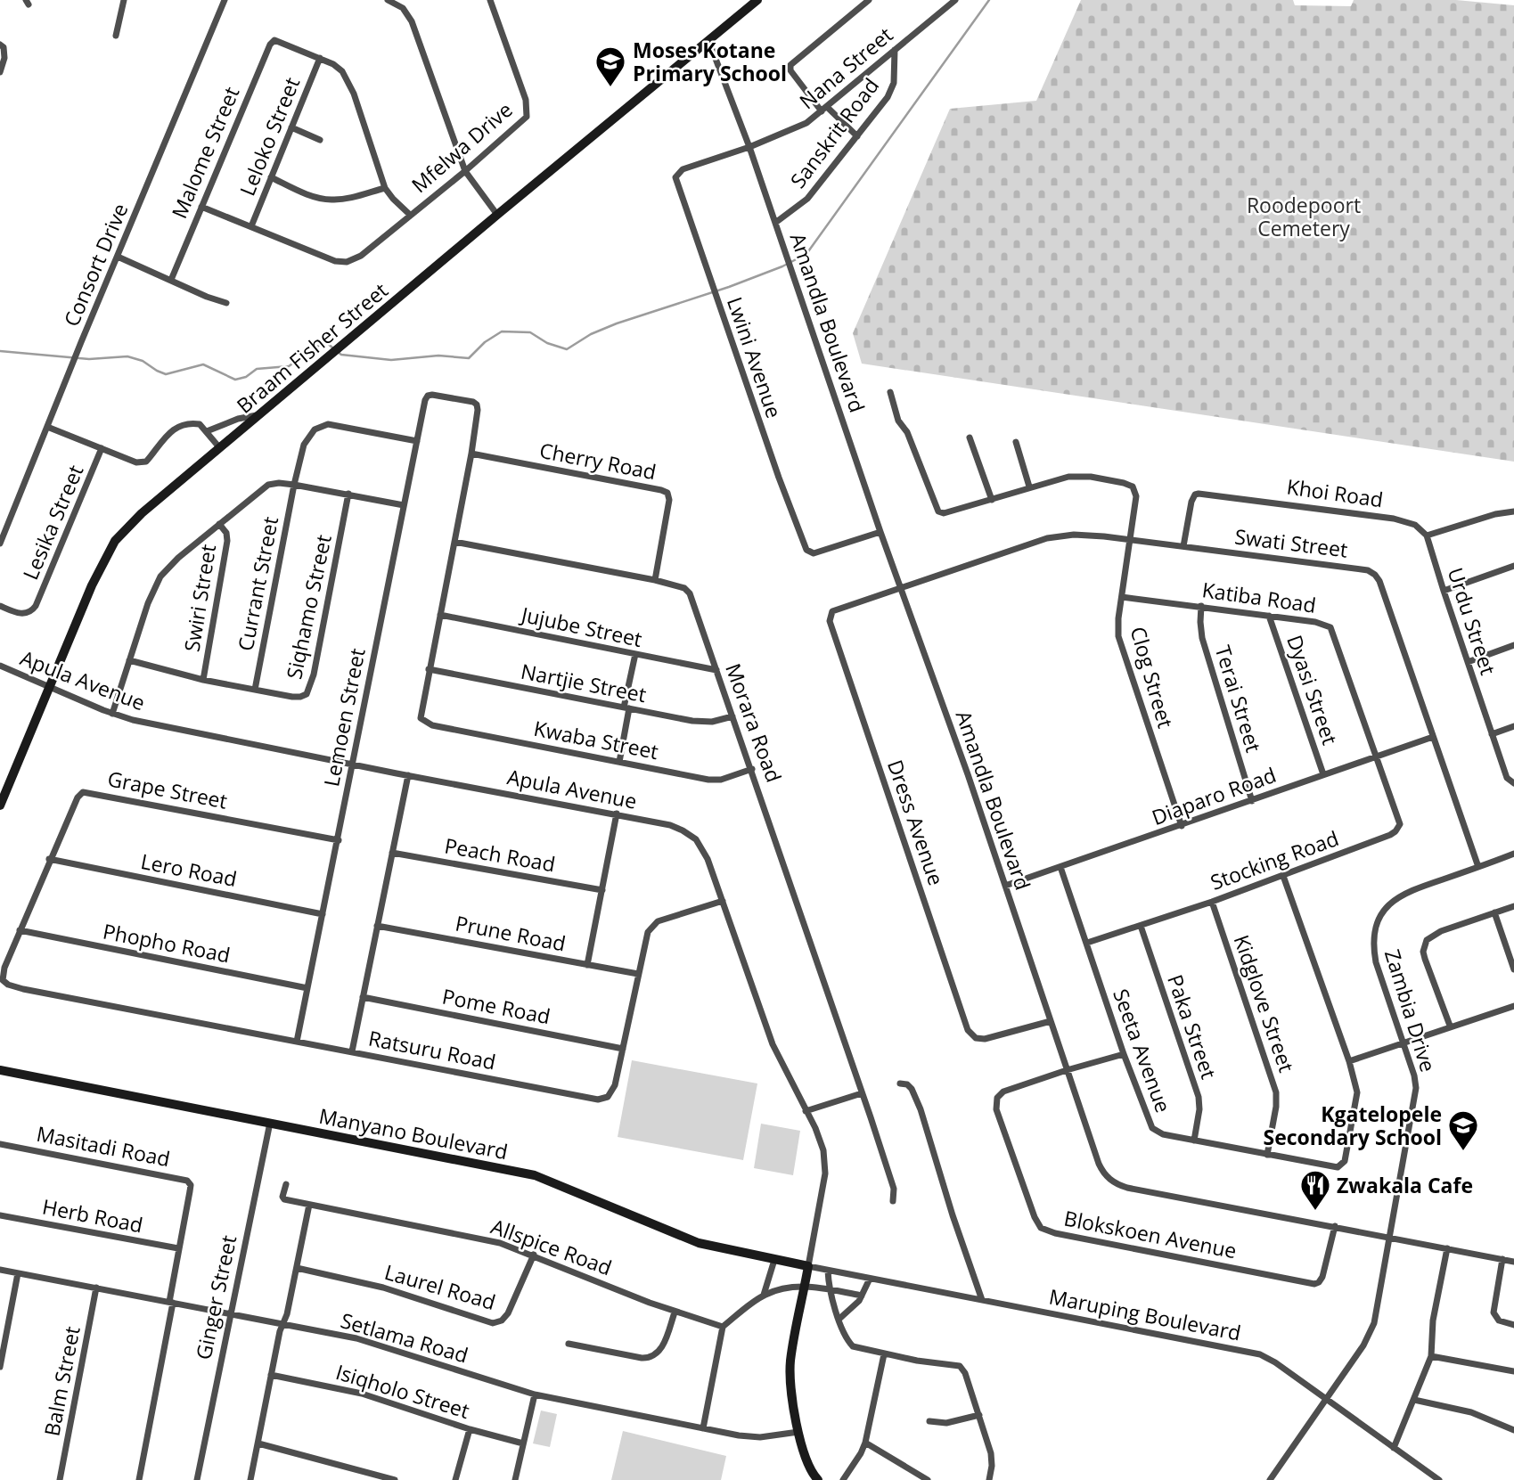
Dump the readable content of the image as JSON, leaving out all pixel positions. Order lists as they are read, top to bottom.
{
  "streets": {
    "street": [
      "Nana Street",
      "Sanskrit Road",
      "Leloko Street",
      "Mfelwa Drive",
      "Malome Street",
      "Consort Drive",
      "Amandla Boulevard",
      "Braam Fisher Street",
      "Lwini Avenue",
      "Cherry Road",
      "Khoi Road",
      "Lesika Street",
      "Swati Street",
      "Currant Street",
      "Katiba Road",
      "Swiri Street",
      "Siqhamo Street",
      "Urdu Street",
      "Jujube Street",
      "Clog Street",
      "Apula Avenue",
      "Nartjie Street",
      "Dyasi Street",
      "Terai Street",
      "Lemoen Street",
      "Morara Road",
      "Kwaba Street",
      "Grape Street",
      "Diaparo Road",
      "Dress Avenue",
      "Peach Road",
      "Stocking Road",
      "Lero Road",
      "Prune Road",
      "Phopho Road",
      "Kidglove Street",
      "Pome Road",
      "Zambia Drive",
      "Paka Street",
      "Ratsuru Road",
      "Seeta Avenue",
      "Manyano Boulevard",
      "Masitadi Road",
      "Herb Road",
      "Blokskoen Avenue",
      "Allspice Road",
      "Laurel Road",
      "Ginger Street",
      "Maruping Boulevard",
      "Setlama Road",
      "Balm Street",
      "Isiqholo Street"
    ]
  },
  "crossings": [
    ["Nana Street", "Sanskrit Road"],
    ["Nana Street", "Amandla Boulevard"],
    ["Nana Street", "Lwini Avenue"],
    ["Sanskrit Road", "Amandla Boulevard"],
    ["Leloko Street", "Mfelwa Drive"],
    ["Leloko Street", "Malome Street"],
    ["Amandla Boulevard", "Braam Fisher Street"],
    ["Amandla Boulevard", "Lwini Avenue"],
    ["Amandla Boulevard", "Swati Street"],
    ["Amandla Boulevard", "Diaparo Road"],
    ["Amandla Boulevard", "Dress Avenue"],
    ["Amandla Boulevard", "Zambia Drive"],
    ["Amandla Boulevard", "Blokskoen Avenue"],
    ["Braam Fisher Street", "Apula Avenue"],
    ["Cherry Road", "Lemoen Street"],
    ["Cherry Road", "Morara Road"],
    ["Khoi Road", "Swati Street"],
    ["Khoi Road", "Urdu Street"],
    ["Swati Street", "Clog Street"],
    ["Swati Street", "Diaparo Road"],
    ["Swati Street", "Dress Avenue"],
    ["Swati Street", "Zambia Drive"],
    ["Currant Street", "Siqhamo Street"],
    ["Currant Street", "Lemoen Street"],
    ["Katiba Road", "Clog Street"],
    ["Katiba Road", "Dyasi Street"],
    ["Katiba Road", "Terai Street"],
    ["Katiba Road", "Diaparo Road"],
    ["Katiba Road", "Stocking Road"],
    ["Swiri Street", "Siqhamo Street"],
    ["Jujube Street", "Morara Road"],
    ["Clog Street", "Diaparo Road"],
    ["Apula Avenue", "Lemoen Street"],
    ["Apula Avenue", "Ratsuru Road"],
    ["Apula Avenue", "Manyano Boulevard"],
    ["Apula Avenue", "Maruping Boulevard"],
    ["Nartjie Street", "Morara Road"],
    ["Nartjie Street", "Kwaba Street"],
    ["Dyasi Street", "Diaparo Road"],
    ["Terai Street", "Diaparo Road"],
    ["Lemoen Street", "Grape Street"],
    ["Lemoen Street", "Lero Road"],
    ["Lemoen Street", "Phopho Road"],
    ["Lemoen Street", "Ratsuru Road"],
    ["Morara Road", "Kwaba Street"],
    ["Grape Street", "Lero Road"],
    ["Grape Street", "Phopho Road"],
    ["Grape Street", "Ratsuru Road"],
    ["Diaparo Road", "Stocking Road"],
    ["Diaparo Road", "Seeta Avenue"],
    ["Stocking Road", "Kidglove Street"],
    ["Stocking Road", "Paka Street"],
    ["Stocking Road", "Seeta Avenue"],
    ["Prune Road", "Ratsuru Road"],
    ["Kidglove Street", "Seeta Avenue"],
    ["Pome Road", "Ratsuru Road"],
    ["Zambia Drive", "Maruping Boulevard"],
    ["Paka Street", "Seeta Avenue"],
    ["Seeta Avenue", "Blokskoen Avenue"],
    ["Manyano Boulevard", "Ginger Street"],
    ["Manyano Boulevard", "Maruping Boulevard"],
    ["Masitadi Road", "Herb Road"],
    ["Masitadi Road", "Setlama Road"],
    ["Allspice Road", "Laurel Road"],
    ["Ginger Street", "Setlama Road"],
    ["Setlama Road", "Balm Street"]
  ],
  "parks": ["Roodepoort Cemetery"],
  "places": {
    "school or university": ["Moses Kotane Primary School", "Kgatelopele Secondary School"],
    "restaurant": ["Zwakala Cafe"]
  }
}
